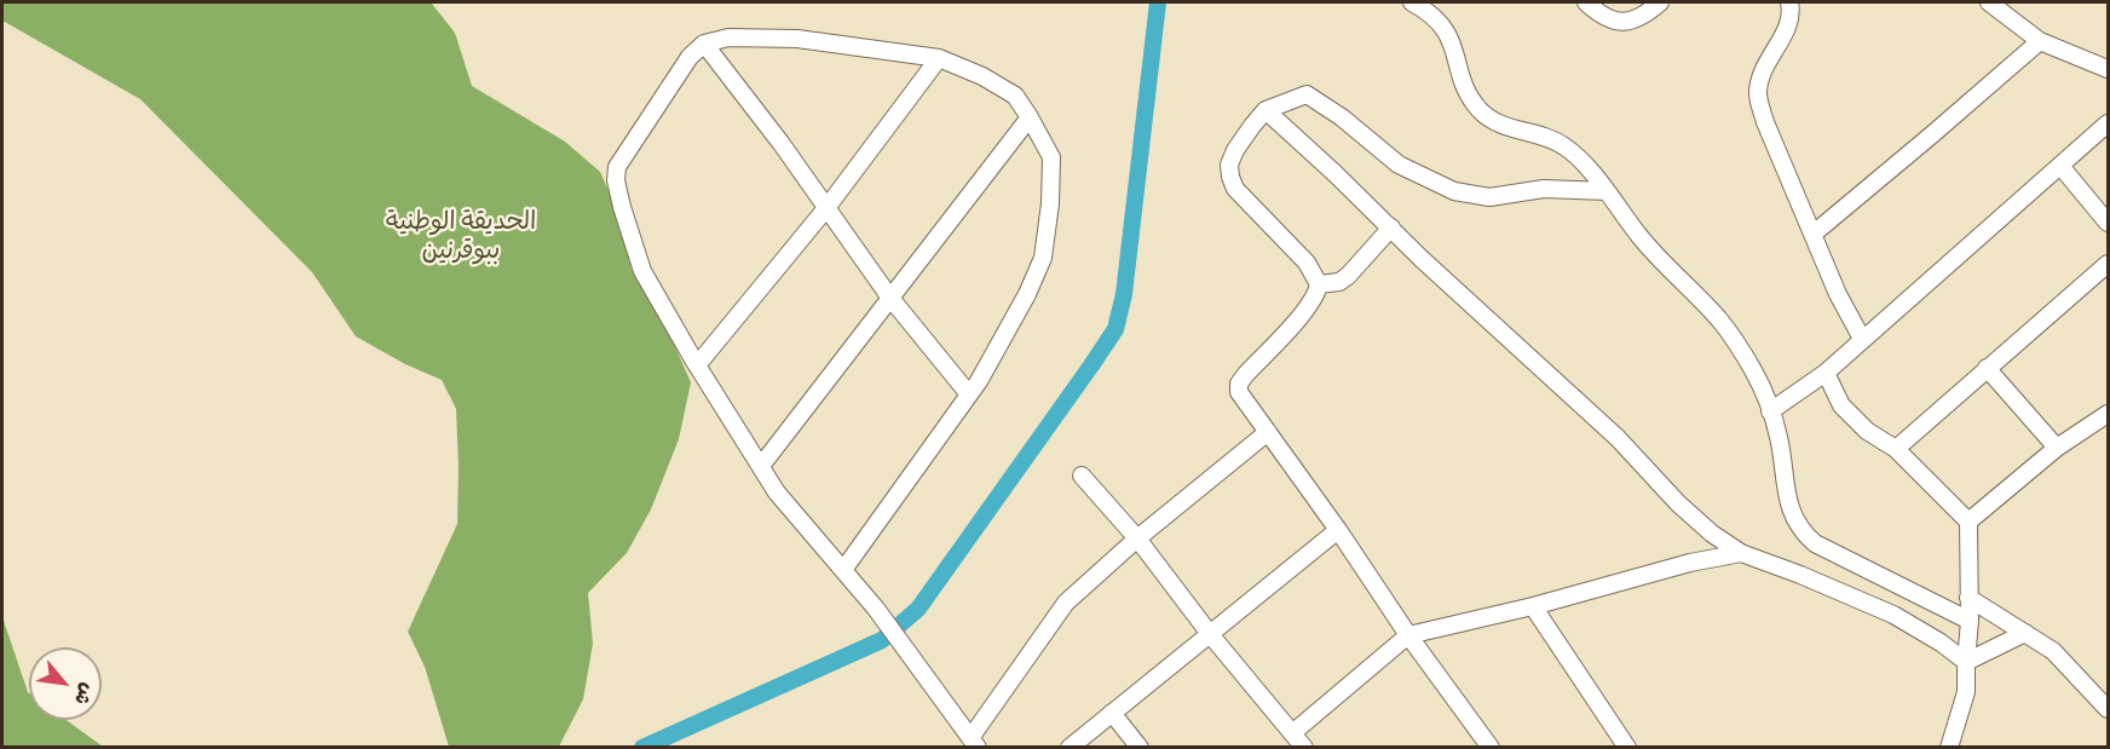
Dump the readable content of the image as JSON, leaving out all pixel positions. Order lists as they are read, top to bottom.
{
  "parks": ["الحديقة الوطنية ببوقرنين"],
  "north": "bottom right"
}
